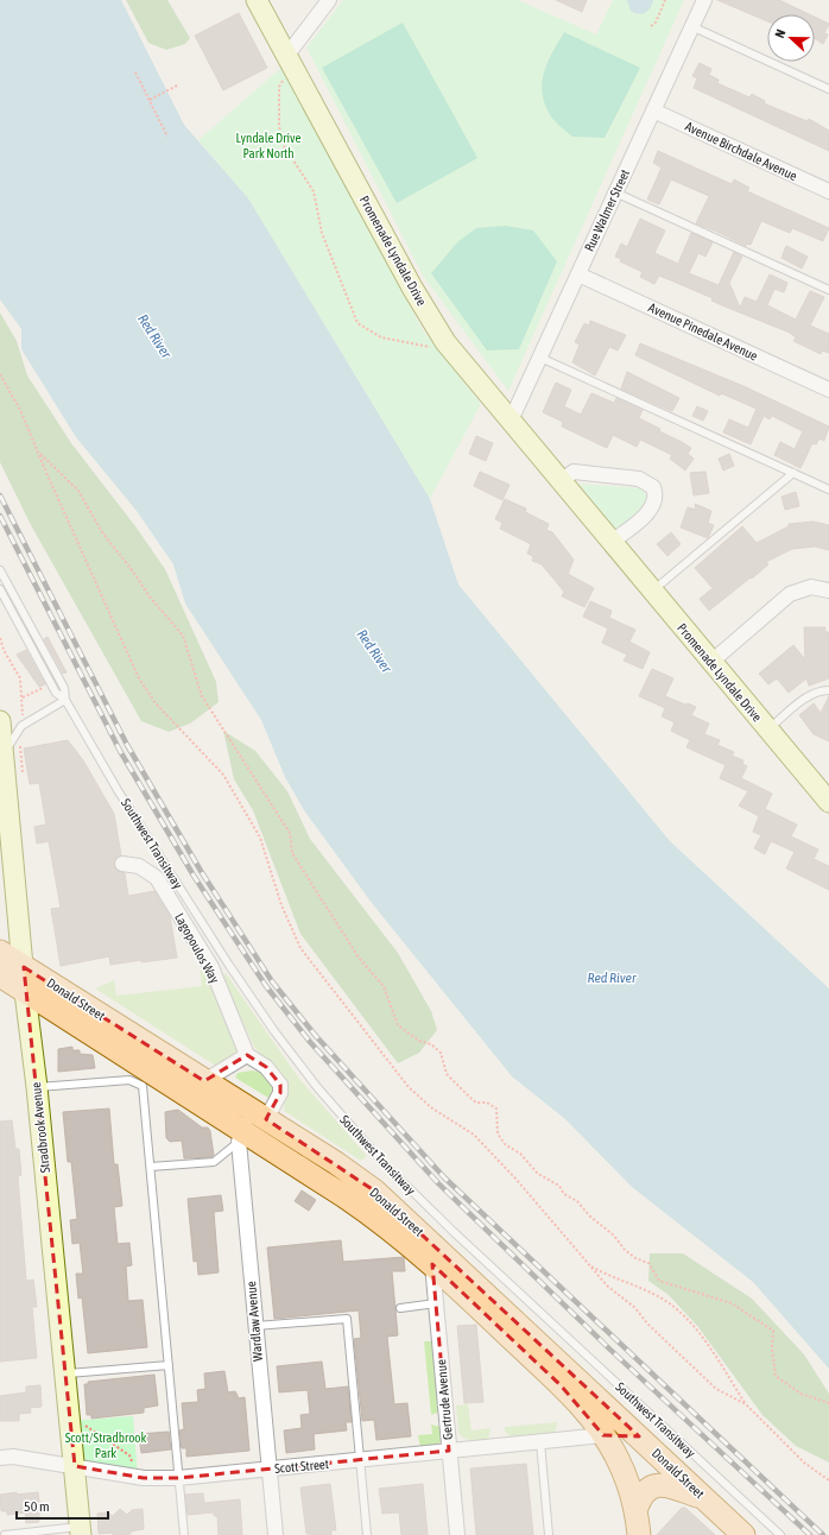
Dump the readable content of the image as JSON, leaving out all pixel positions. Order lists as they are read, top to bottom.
{
  "streets": {
    "main road": ["Donald Street"],
    "street": [
      "Avenue Birchdale Avenue",
      "Rue Walmer Street",
      "Promenade Lyndale Drive",
      "Avenue Pinedale Avenue",
      "Lagopoulos Way",
      "Stradbrook Avenue",
      "Wardlaw Avenue",
      "Gertrude Avenue",
      "Scott Street"
    ],
    "lane": ["Southwest Transitway"]
  },
  "crossings": [
    ["Avenue Birchdale Avenue", "Rue Walmer Street"],
    ["Rue Walmer Street", "Promenade Lyndale Drive"],
    ["Rue Walmer Street", "Avenue Pinedale Avenue"],
    ["Donald Street", "Stradbrook Avenue"],
    ["Donald Street", "Wardlaw Avenue"],
    ["Donald Street", "Gertrude Avenue"],
    ["Donald Street", "Scott Street"],
    ["Stradbrook Avenue", "Scott Street"],
    ["Wardlaw Avenue", "Scott Street"],
    ["Gertrude Avenue", "Scott Street"]
  ],
  "water": ["Red River"],
  "parks": ["Lyndale Drive Park North", "Scott/Stradbrook Park"],
  "scale_bar": "50 m",
  "north": "left"
}
